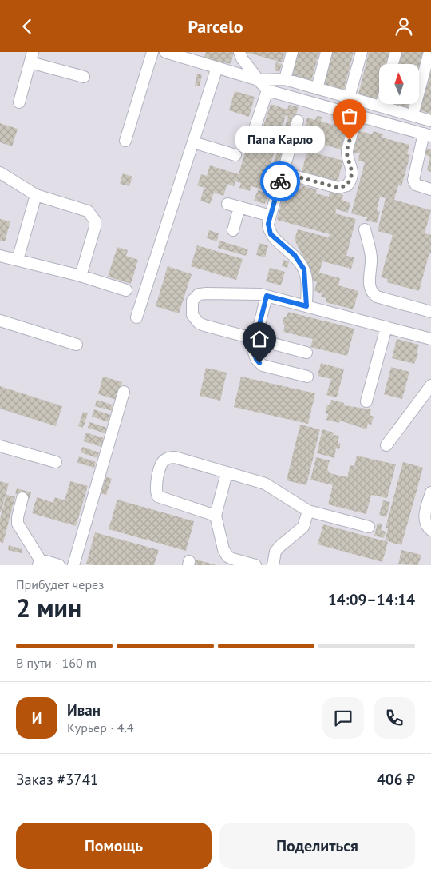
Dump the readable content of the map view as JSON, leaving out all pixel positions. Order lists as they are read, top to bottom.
{
  "places": ["Папа Карло"],
  "north": "top",
  "page": {
    "header": "Parcelo",
    "bubble": "Папа Карло",
    "heading": ["2 мин", "Прибудет через", "14:09–14:14"],
    "panel": [
      "Иван",
      "Курьер · 4.4",
      "Заказ #3741",
      "406 ₽"
    ],
    "bar": "В пути · 160 m",
    "round": "И",
    "buttons": ["Помощь", "Поделиться"]
  }
}
